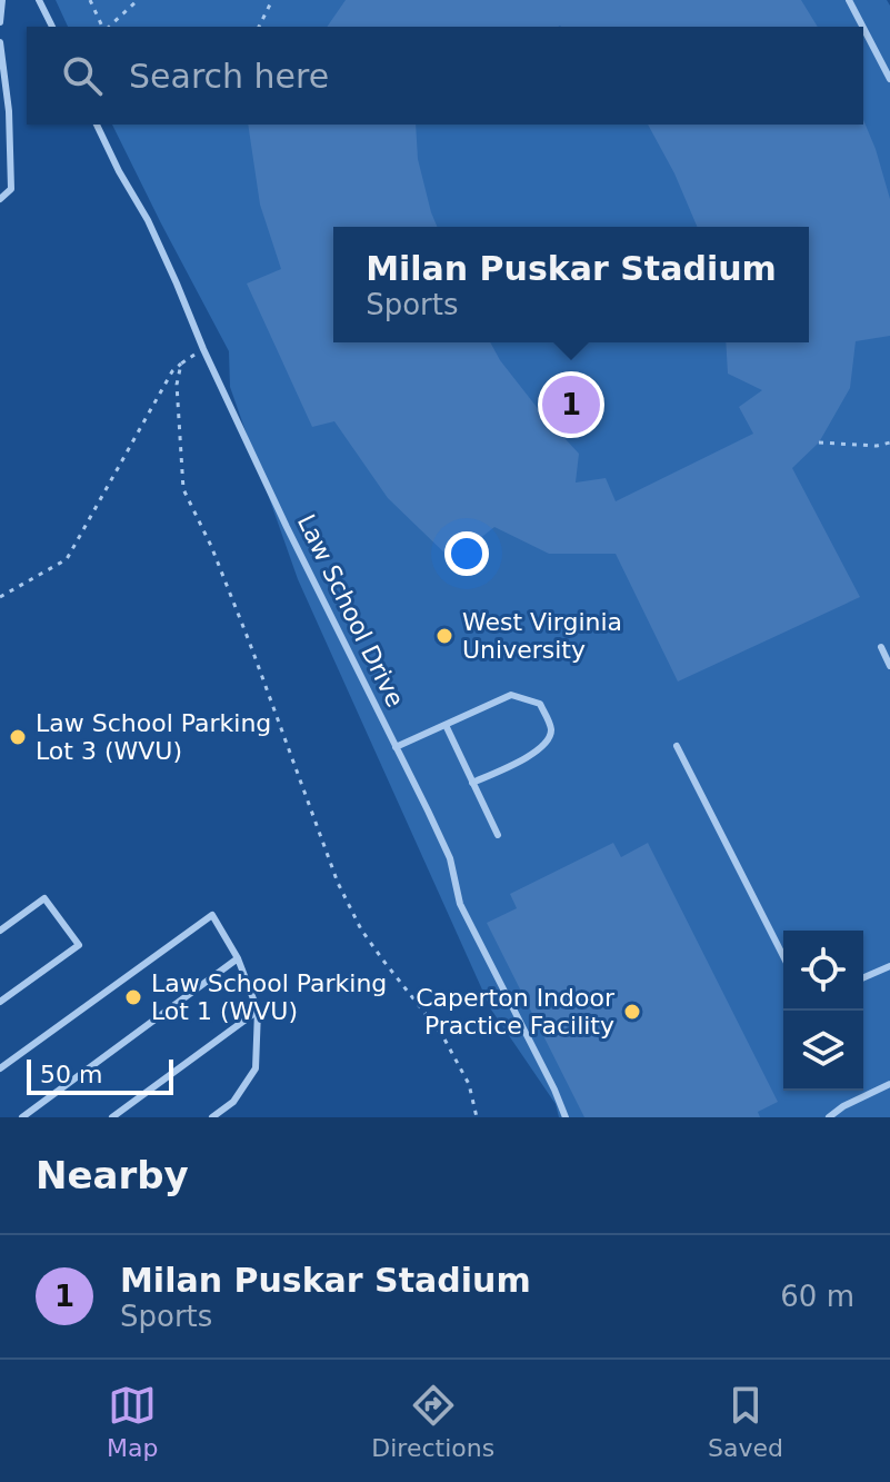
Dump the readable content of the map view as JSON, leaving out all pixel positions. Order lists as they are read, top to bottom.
{
  "streets": {
    "lane": ["Law School Drive"]
  },
  "places": [
    "West Virginia University",
    "Law School Parking Lot 3 (WVU)",
    "Law School Parking Lot 1 (WVU)",
    "Caperton Indoor Practice Facility"
  ],
  "scale_bar": "50 m",
  "page": {
    "search": "Search here",
    "popup": ["Milan Puskar Stadium", "Sports"],
    "pins": "1",
    "scale": "50 m",
    "heading": "Nearby",
    "list": [
      {
        "mark": "1",
        "name": "Milan Puskar Stadium",
        "note": "Sports",
        "value": "60 m"
      }
    ],
    "nav": ["Map", "Directions", "Saved"]
  }
}
